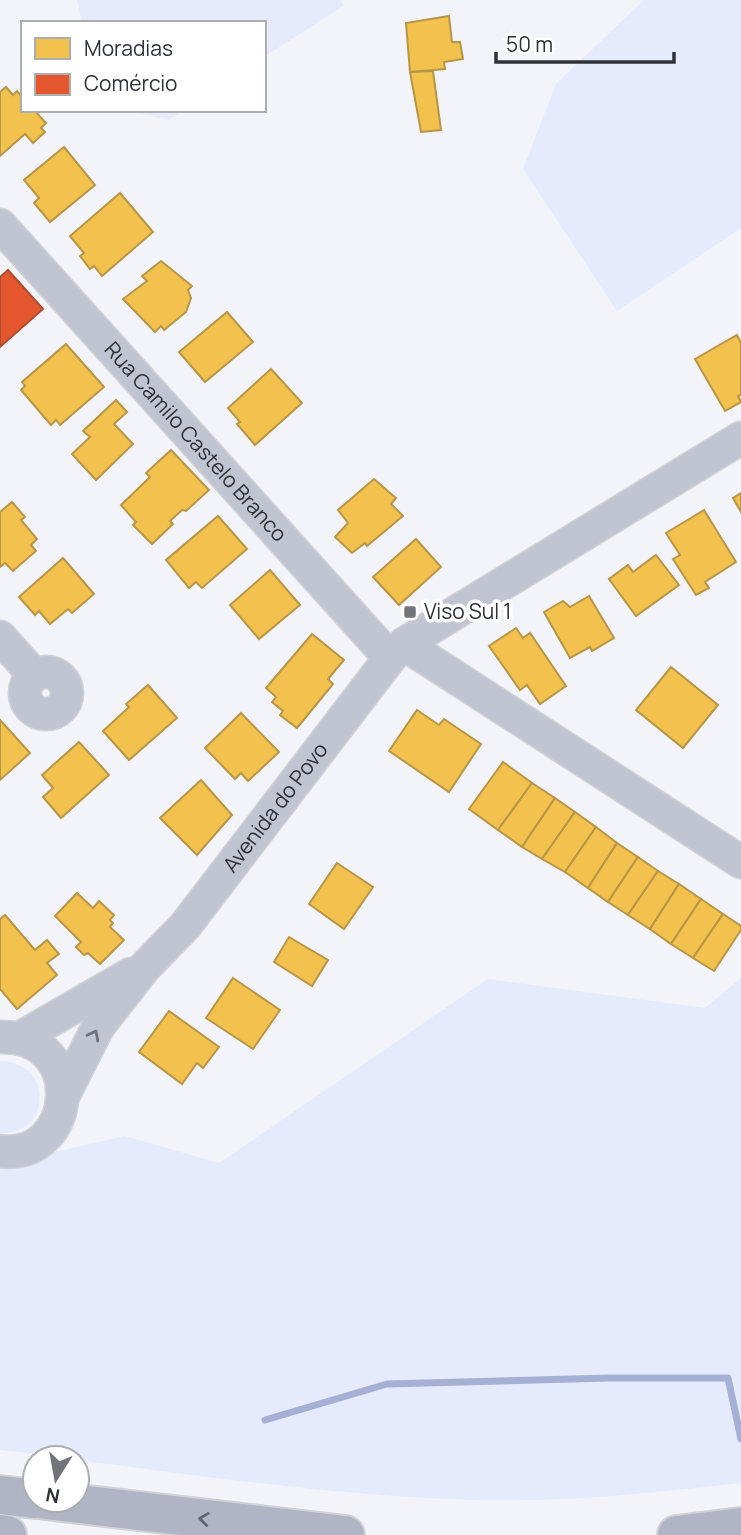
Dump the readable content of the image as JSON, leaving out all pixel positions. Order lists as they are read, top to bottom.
{
  "streets": {
    "street": ["Rua Camilo Castelo Branco", "Avenida do Povo"]
  },
  "crossings": [
    ["Rua Camilo Castelo Branco", "Avenida do Povo"]
  ],
  "places": {
    "transit": ["Viso Sul 1"]
  },
  "legend": ["Moradias", "Comércio"],
  "scale_bar": "50 m",
  "north": "bottom"
}
